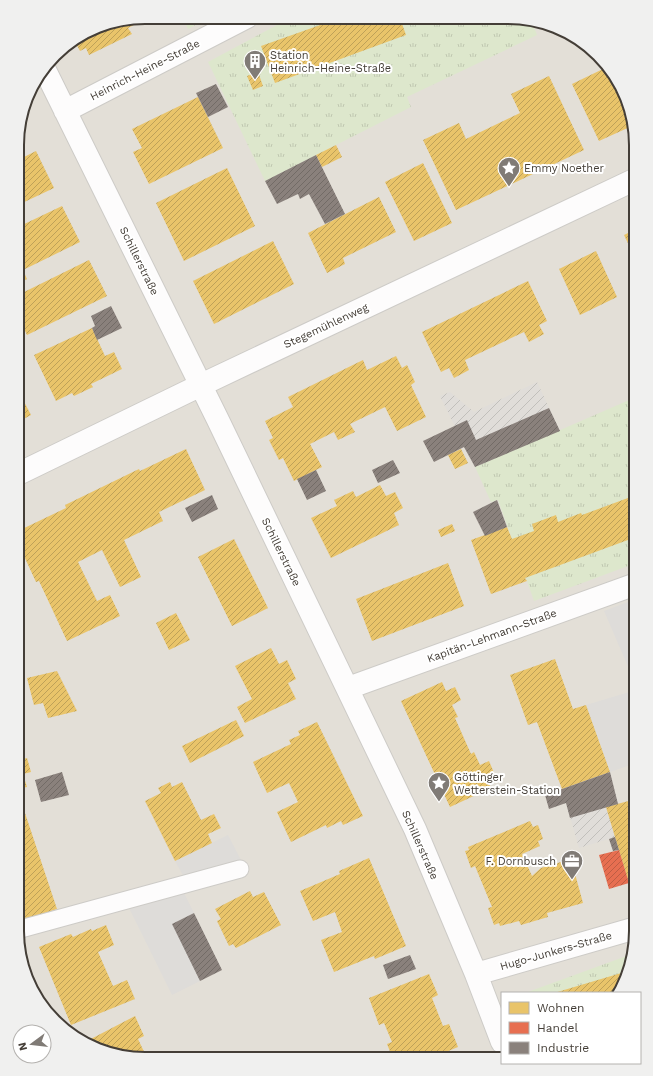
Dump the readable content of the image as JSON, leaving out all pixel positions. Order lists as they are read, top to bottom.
{
  "streets": {
    "street": [
      "Heinrich-Heine-Straße",
      "Schillerstraße",
      "Stegemühlenweg",
      "Kapitän-Lehmann-Straße",
      "Hugo-Junkers-Straße"
    ]
  },
  "crossings": [
    ["Heinrich-Heine-Straße", "Schillerstraße"],
    ["Schillerstraße", "Stegemühlenweg"],
    ["Schillerstraße", "Kapitän-Lehmann-Straße"],
    ["Schillerstraße", "Hugo-Junkers-Straße"]
  ],
  "places": {
    "building": ["Station Heinrich-Heine-Straße"],
    "place": ["Emmy Noether", "Göttinger Wetterstein-Station"],
    "office": ["F. Dornbusch"]
  },
  "legend": ["Wohnen", "Handel", "Industrie"],
  "north": "left"
}
